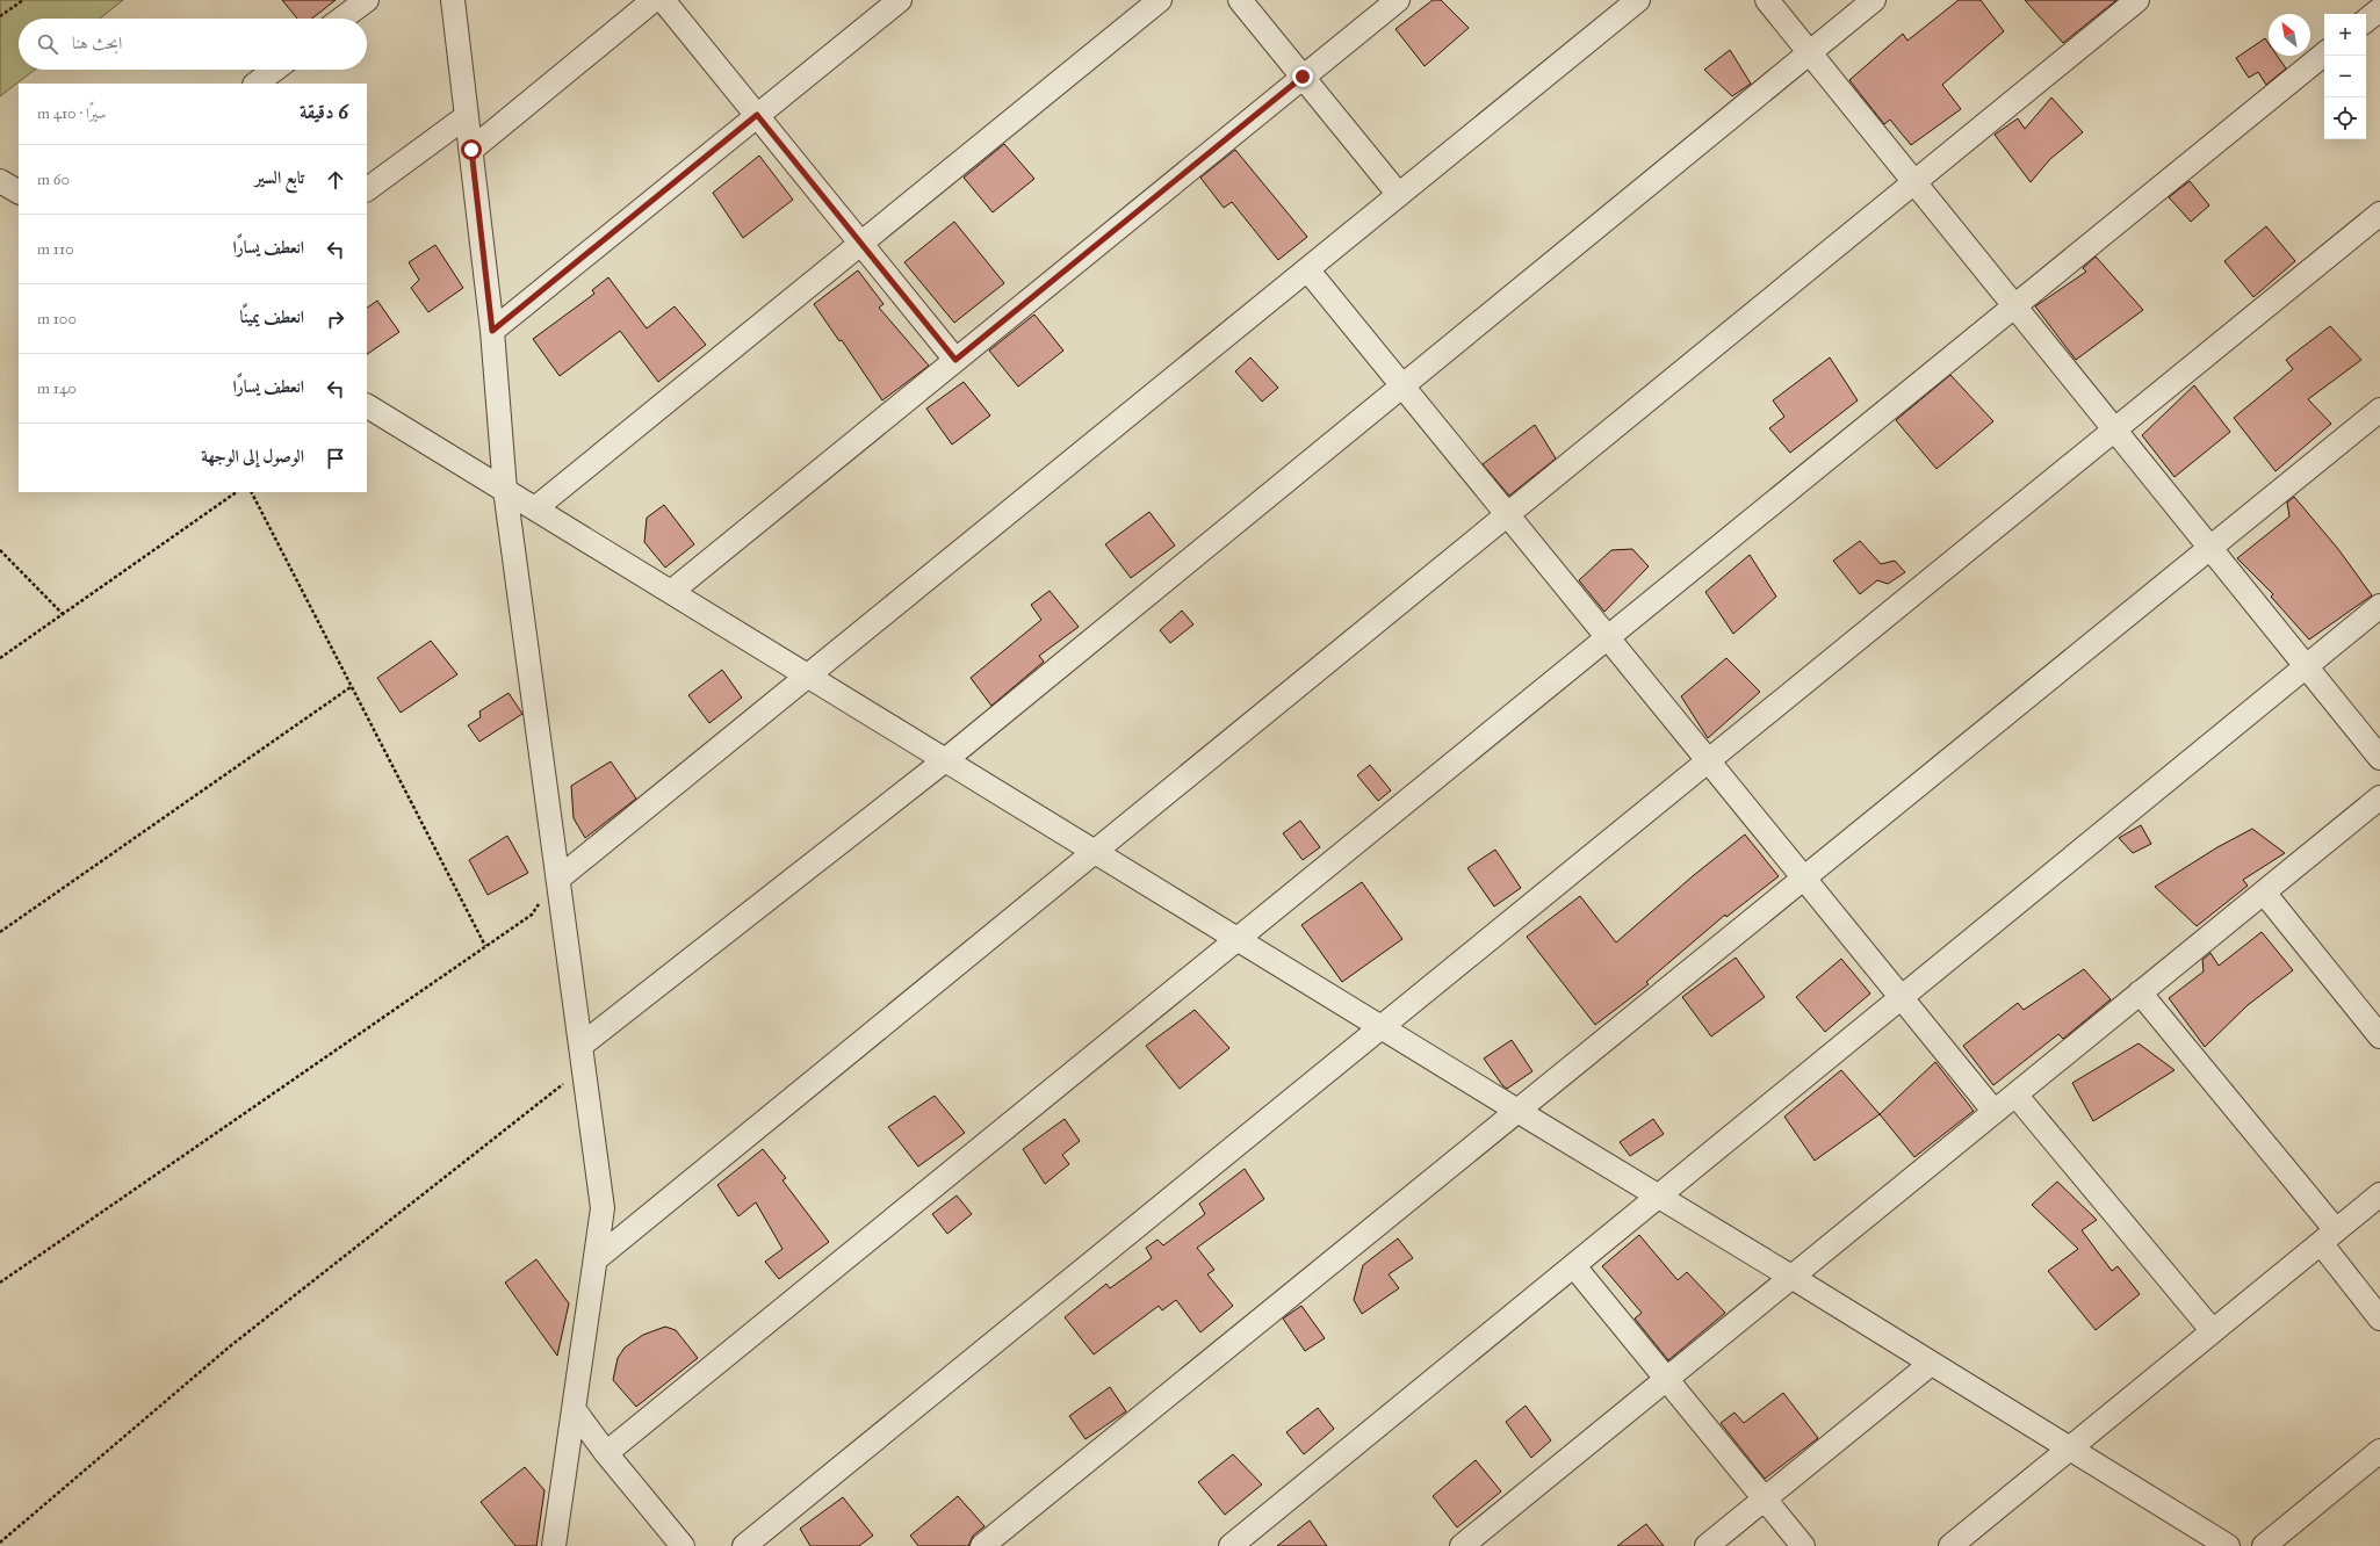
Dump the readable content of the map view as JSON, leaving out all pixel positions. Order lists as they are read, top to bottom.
{
  "north": "top left",
  "page": {
    "map_buttons": ["+", "−"],
    "search": "ابحث هنا",
    "heading": ["6 دقيقة", "سيرًا · 410 m"],
    "list": [
      ["تابع السير", "60 m"],
      ["انعطف يسارًا", "110 m"],
      ["انعطف يمينًا", "100 m"],
      ["انعطف يسارًا", "140 m"],
      "الوصول إلى الوجهة"
    ]
  }
}
